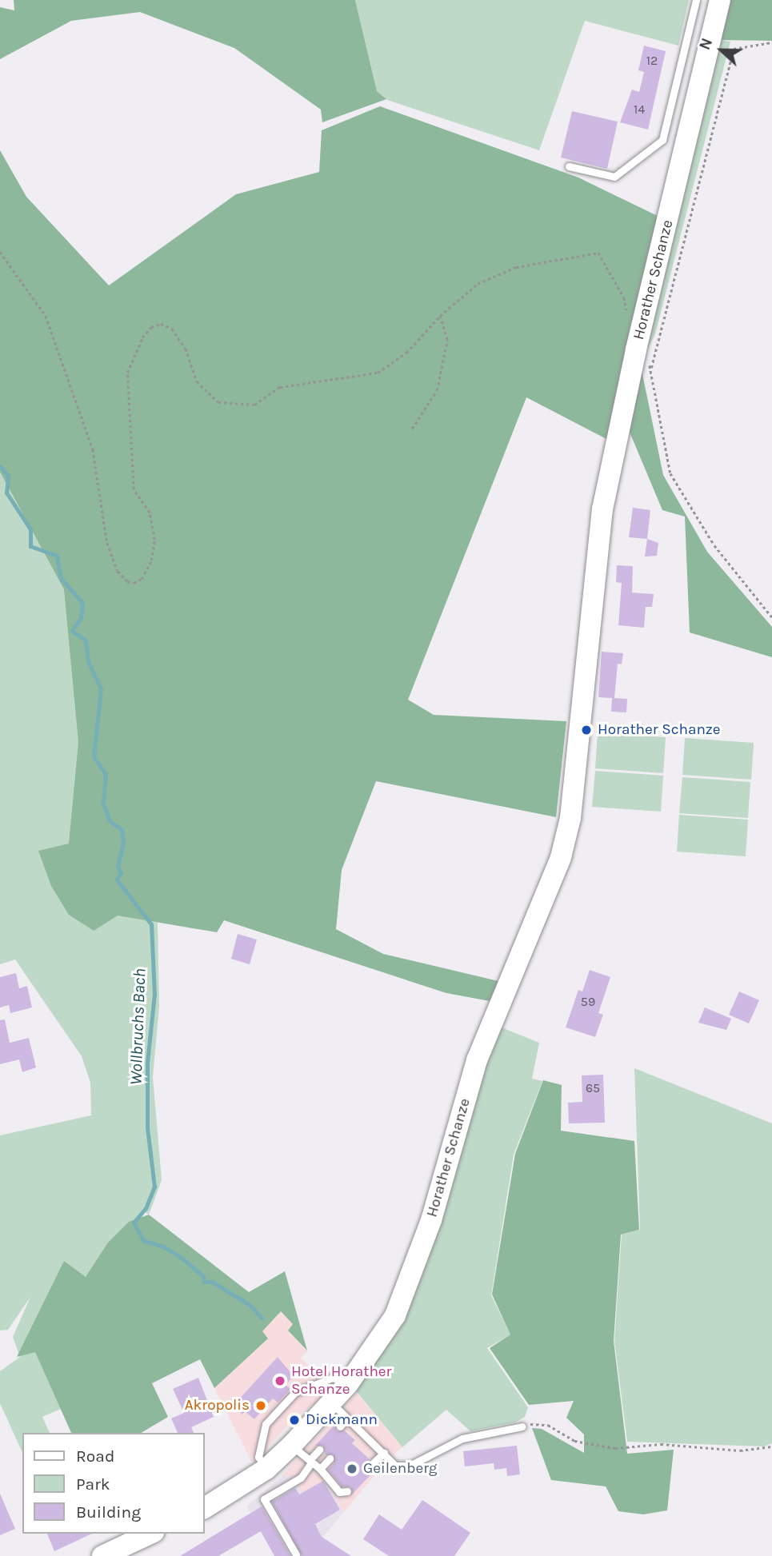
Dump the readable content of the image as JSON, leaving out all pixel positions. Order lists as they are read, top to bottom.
{
  "streets": {
    "main road": ["Horather Schanze"]
  },
  "water": ["Wollbruchs Bach"],
  "places": [
    "Horather Schanze",
    "Hotel Horather Schanze",
    "Akropolis",
    "Dickmann",
    "Geilenberg"
  ],
  "house_numbers": [
    "12",
    "14",
    "59",
    "65"
  ],
  "legend": ["Road", "Park", "Building"],
  "north": "left"
}
